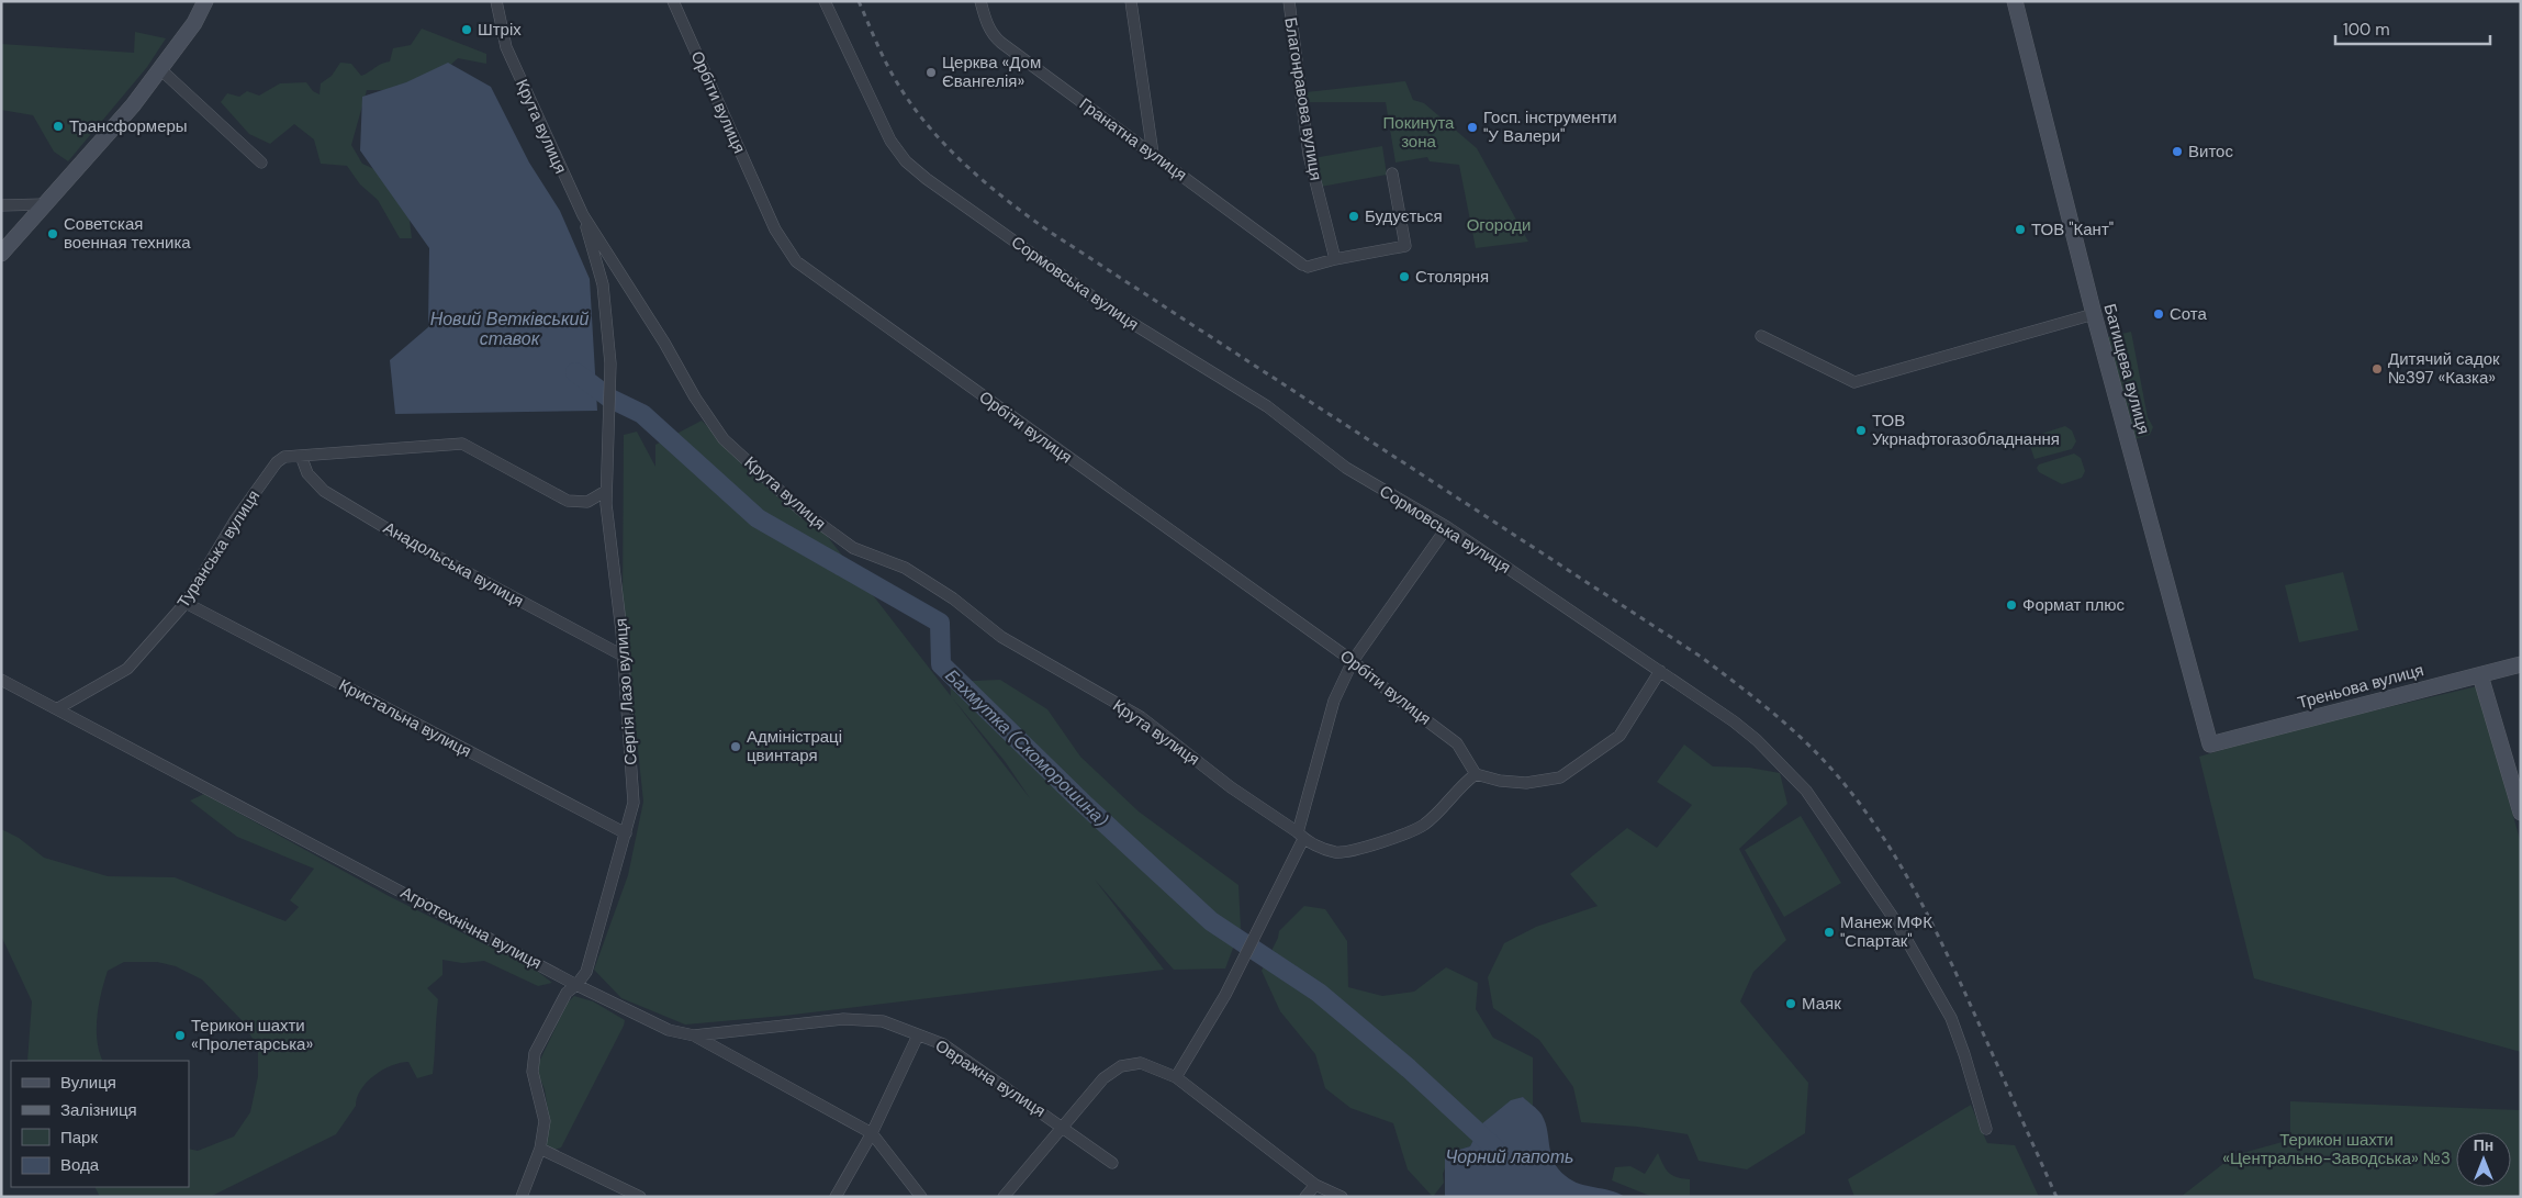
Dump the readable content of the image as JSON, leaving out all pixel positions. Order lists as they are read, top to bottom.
{
  "streets": {
    "street": [
      "Благонравова вулиця",
      "Орбіти вулиця",
      "Крута вулиця",
      "Гранатна вулиця",
      "Сормовська вулиця",
      "Батищева вулиця",
      "Туранська вулиця",
      "Анадольська вулиця",
      "Треньова вулиця",
      "Сергія Лазо вулиця",
      "Кристальна вулиця",
      "Агротехнічна вулиця",
      "Овражна вулиця"
    ]
  },
  "crossings": [
    ["Благонравова вулиця", "Гранатна вулиця"],
    ["Орбіти вулиця", "Крута вулиця"],
    ["Крута вулиця", "Сергія Лазо вулиця"],
    ["Батищева вулиця", "Треньова вулиця"],
    ["Туранська вулиця", "Анадольська вулиця"],
    ["Туранська вулиця", "Сергія Лазо вулиця"],
    ["Туранська вулиця", "Кристальна вулиця"],
    ["Туранська вулиця", "Агротехнічна вулиця"],
    ["Анадольська вулиця", "Сергія Лазо вулиця"],
    ["Сергія Лазо вулиця", "Кристальна вулиця"],
    ["Сергія Лазо вулиця", "Агротехнічна вулиця"],
    ["Агротехнічна вулиця", "Овражна вулиця"]
  ],
  "water": ["Новий Ветківський ставок", "Бахмутка (Скоморошина)", "Чорний лапоть"],
  "parks": ["Покинута зона", "Огороди", "Терикон шахти «Центрально-Заводська» №3"],
  "places": [
    "Штріх",
    "Церква «Дом Євангелія»",
    "Трансформеры",
    "Госп. інструменти \"У Валери\"",
    "Витос",
    "Будується",
    "ТОВ \"Кант\"",
    "Советская военная техника",
    "Столярня",
    "Сота",
    "Дитячий садок №397 «Казка»",
    "ТОВ Укрнафтогазобладнання",
    "Формат плюс",
    "Адміністраці цвинтаря",
    "Манеж МФК \"Спартак\"",
    "Маяк",
    "Терикон шахти «Пролетарська»"
  ],
  "legend": [
    "Вулиця",
    "Залізниця",
    "Парк",
    "Вода"
  ],
  "scale_bar": "100 m",
  "north": "top"
}
